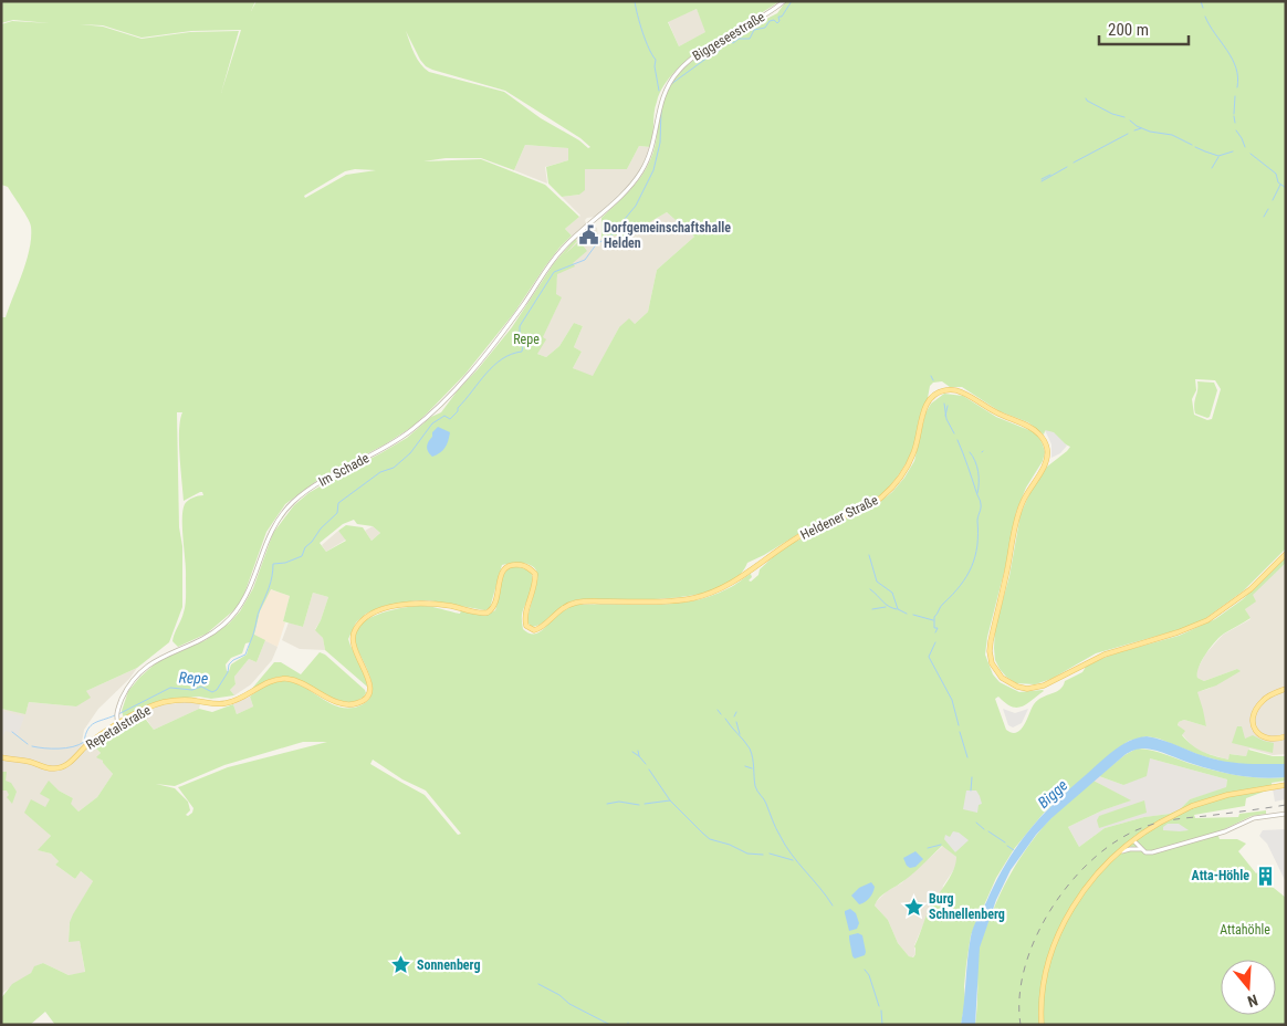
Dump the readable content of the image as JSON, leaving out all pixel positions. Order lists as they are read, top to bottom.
{
  "streets": {
    "main road": ["Heldener Straße", "Repetalstraße"],
    "street": ["Biggeseestraße", "Im Schade"]
  },
  "crossings": [
    ["Biggeseestraße", "Im Schade"],
    ["Im Schade", "Repetalstraße"],
    ["Heldener Straße", "Repetalstraße"]
  ],
  "water": ["Repe", "Bigge"],
  "parks": ["Repe", "Attahöhle"],
  "places": {
    "public building": ["Dorfgemeinschaftshalle Helden"],
    "building": ["Atta-Höhle"],
    "place": ["Burg Schnellenberg", "Sonnenberg"]
  },
  "scale_bar": "200 m",
  "north": "bottom"
}
